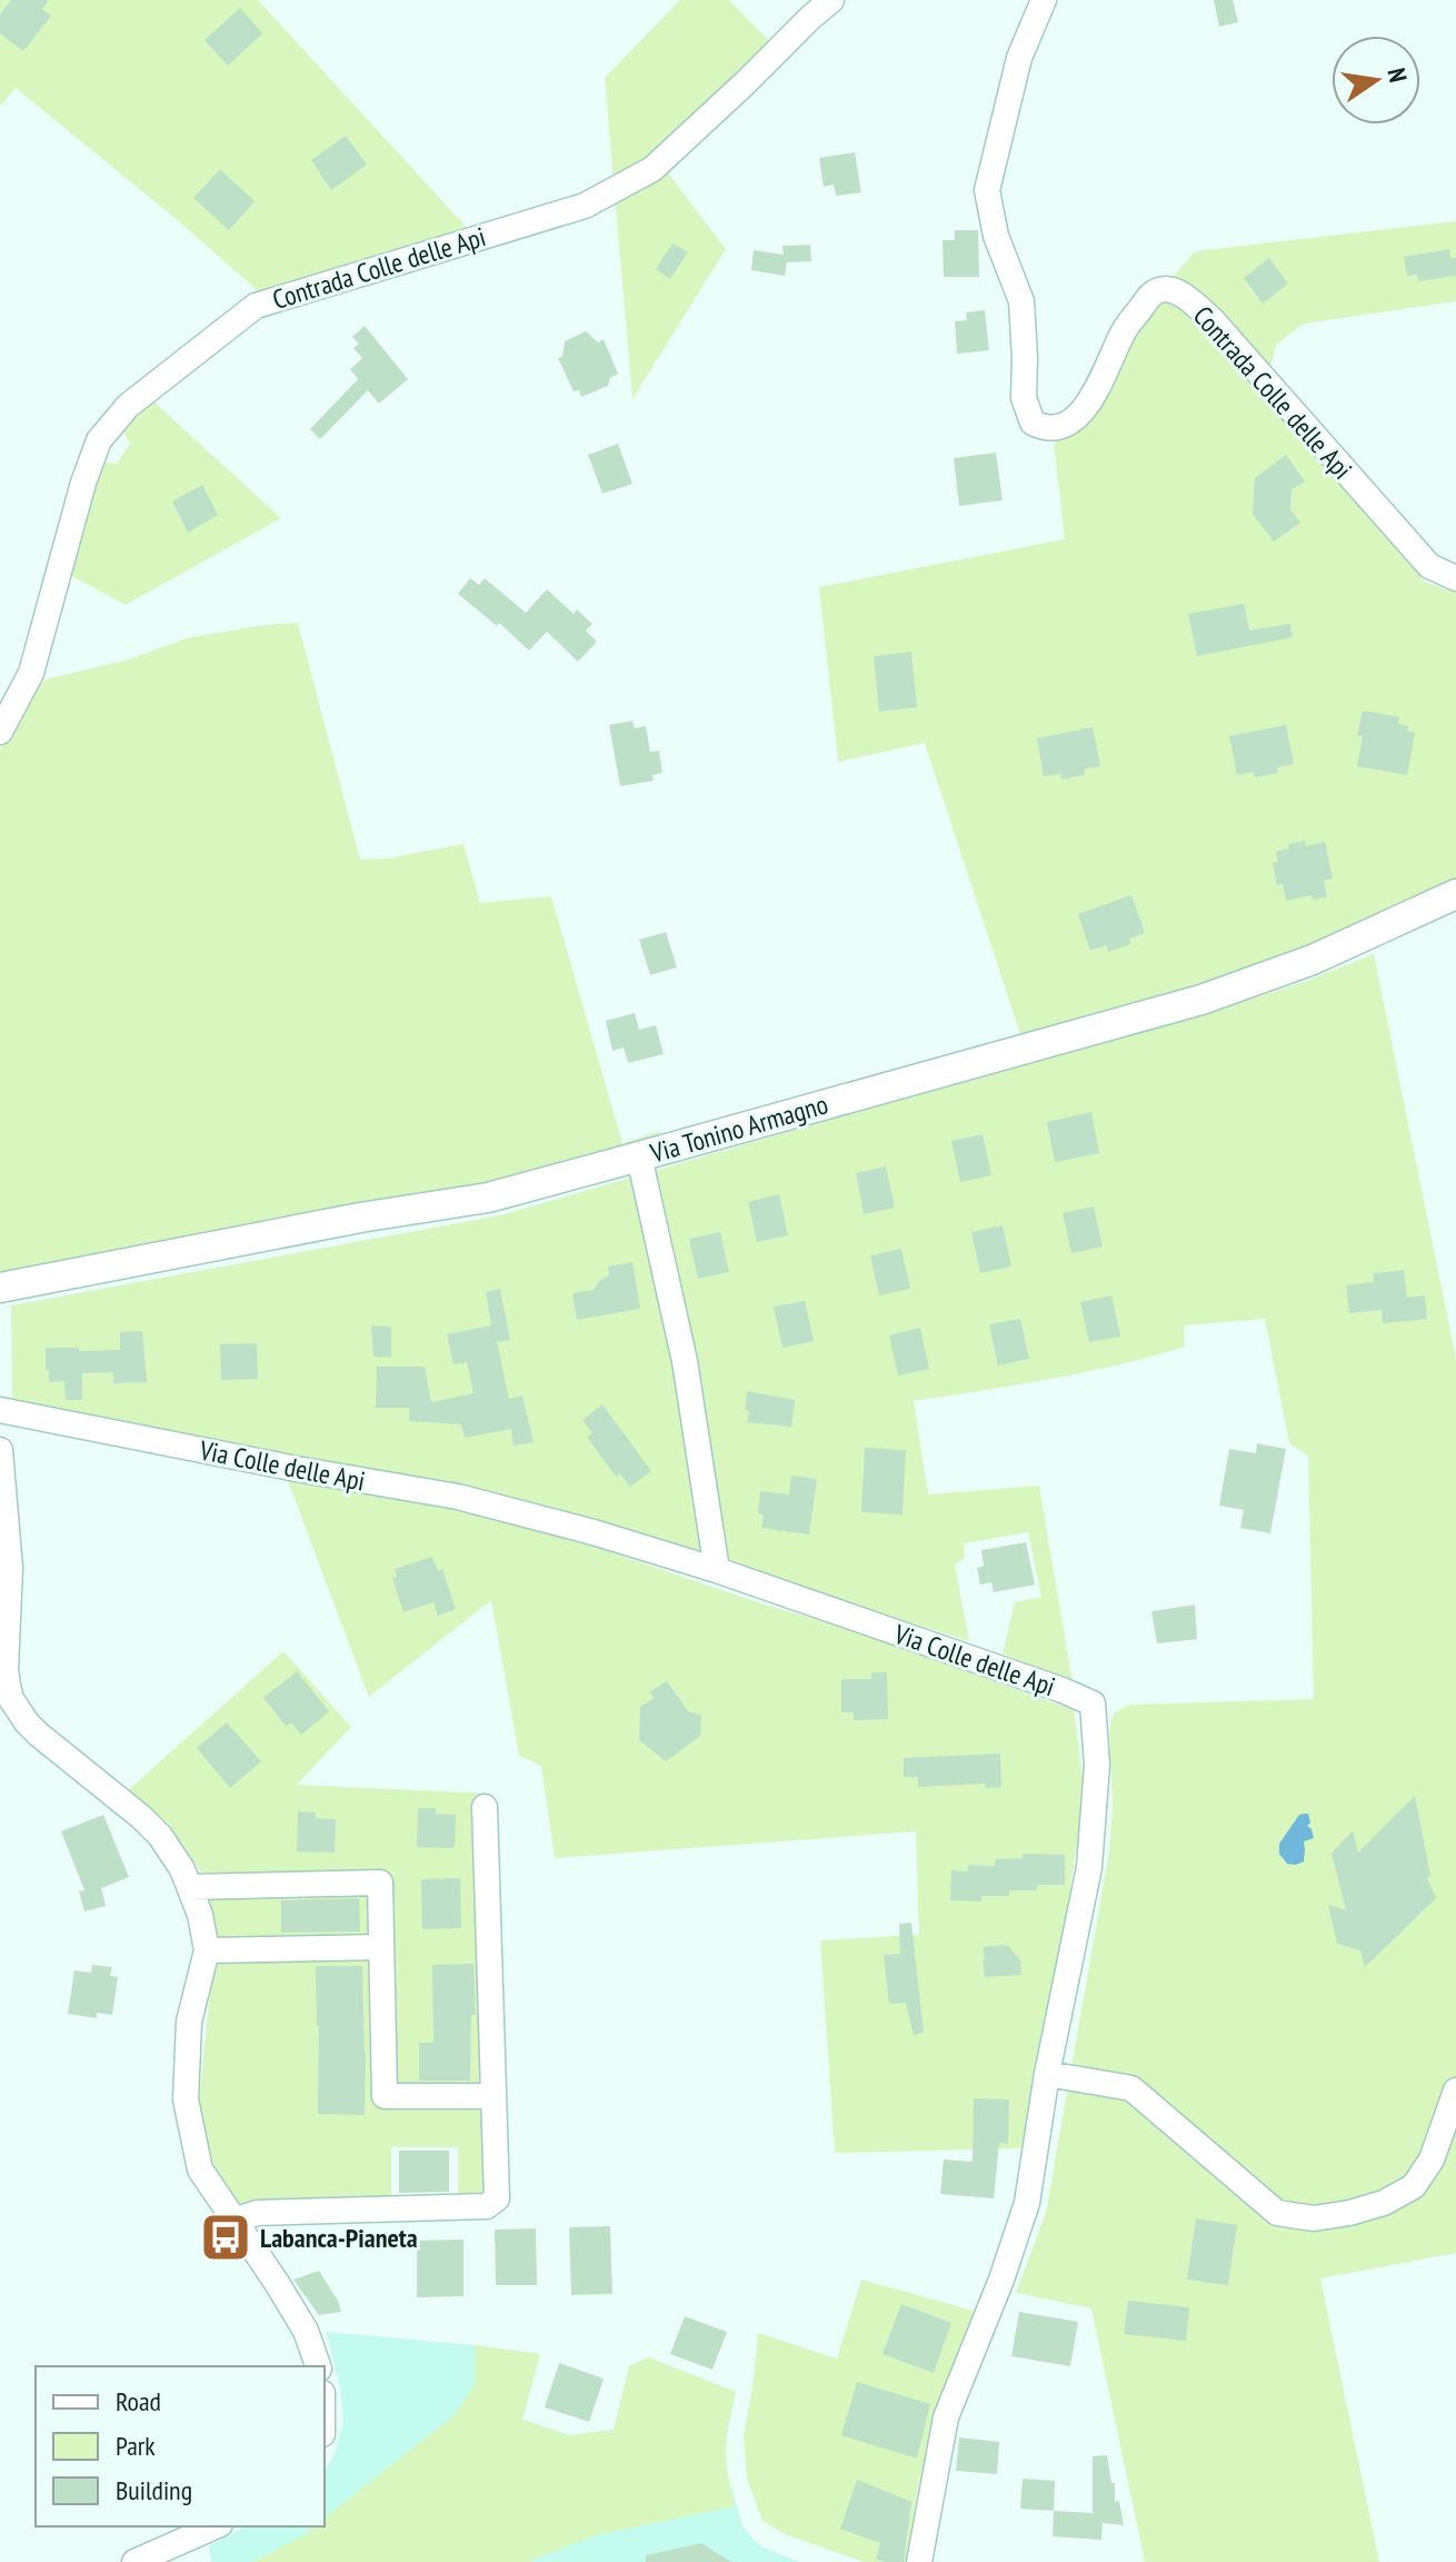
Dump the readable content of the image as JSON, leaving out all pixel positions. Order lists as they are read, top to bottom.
{
  "streets": {
    "street": ["Contrada Colle delle Api", "Via Tonino Armagno", "Via Colle delle Api"]
  },
  "places": {
    "bus stop": ["Labanca-Pianeta"]
  },
  "legend": ["Road", "Park", "Building"],
  "north": "right"
}
